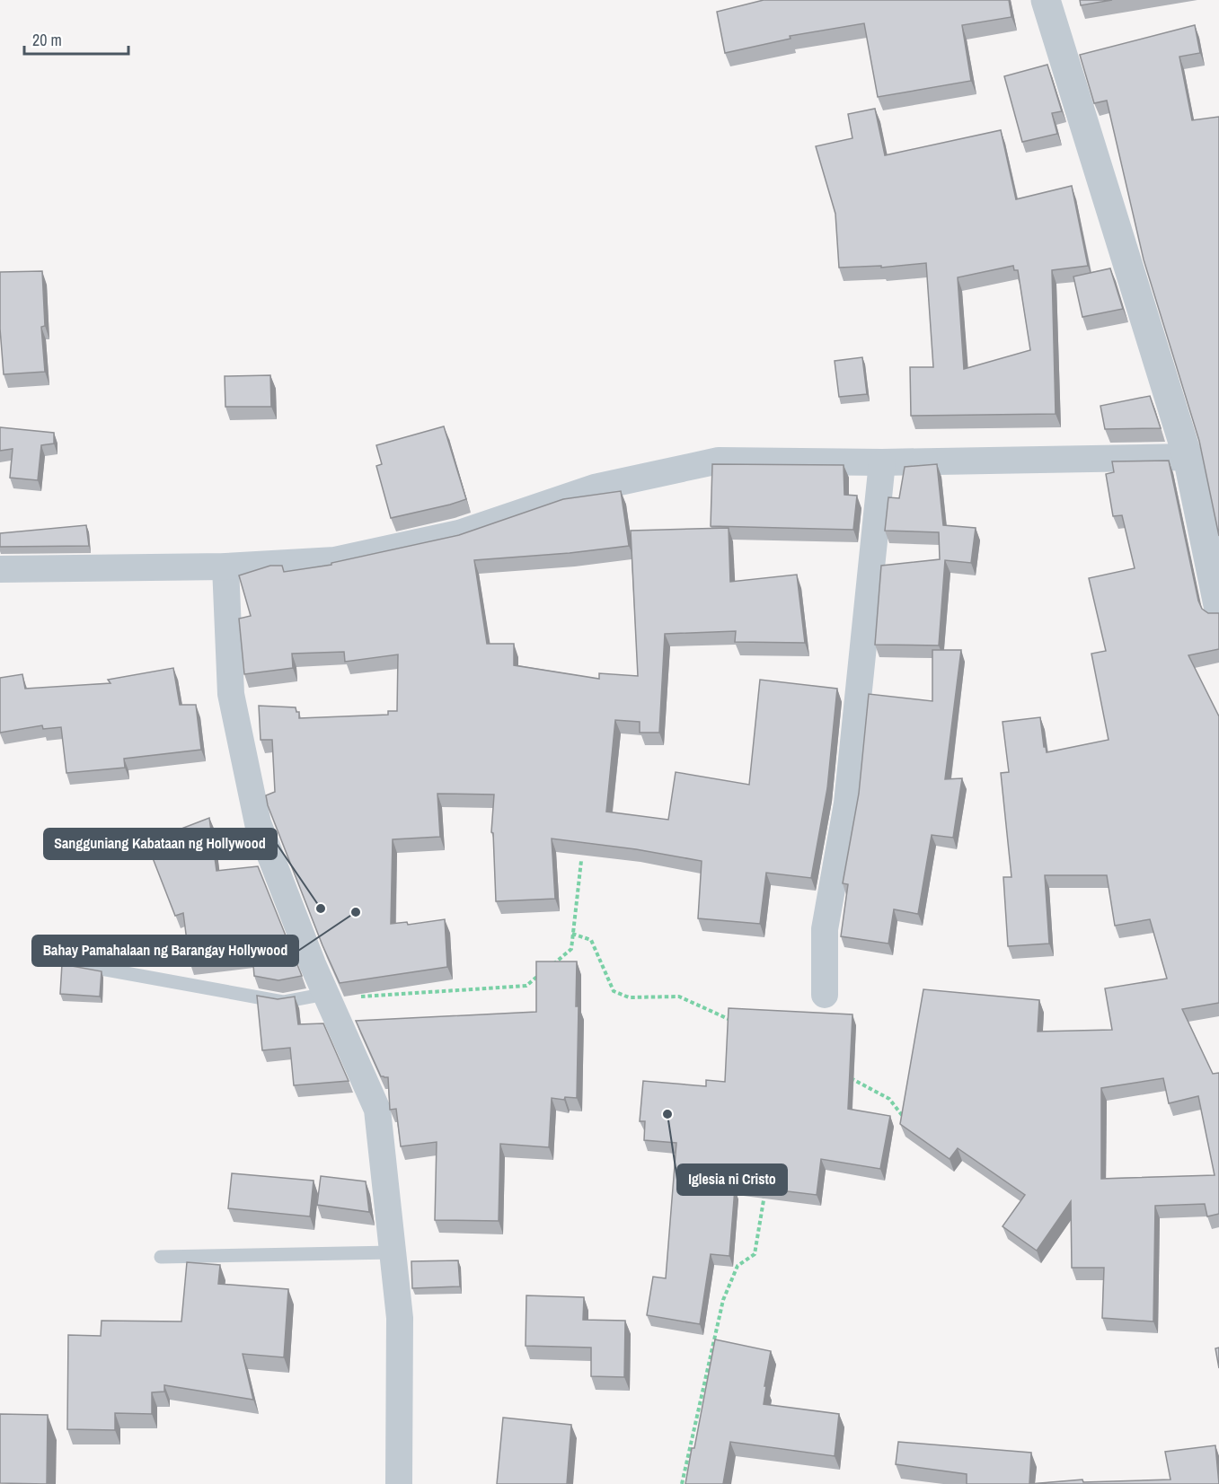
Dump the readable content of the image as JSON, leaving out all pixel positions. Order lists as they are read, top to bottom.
{
  "places": ["Sangguniang Kabataan ng Hollywood", "Bahay Pamahalaan ng Barangay Hollywood", "Iglesia ni Cristo"],
  "scale_bar": "20 m"
}
